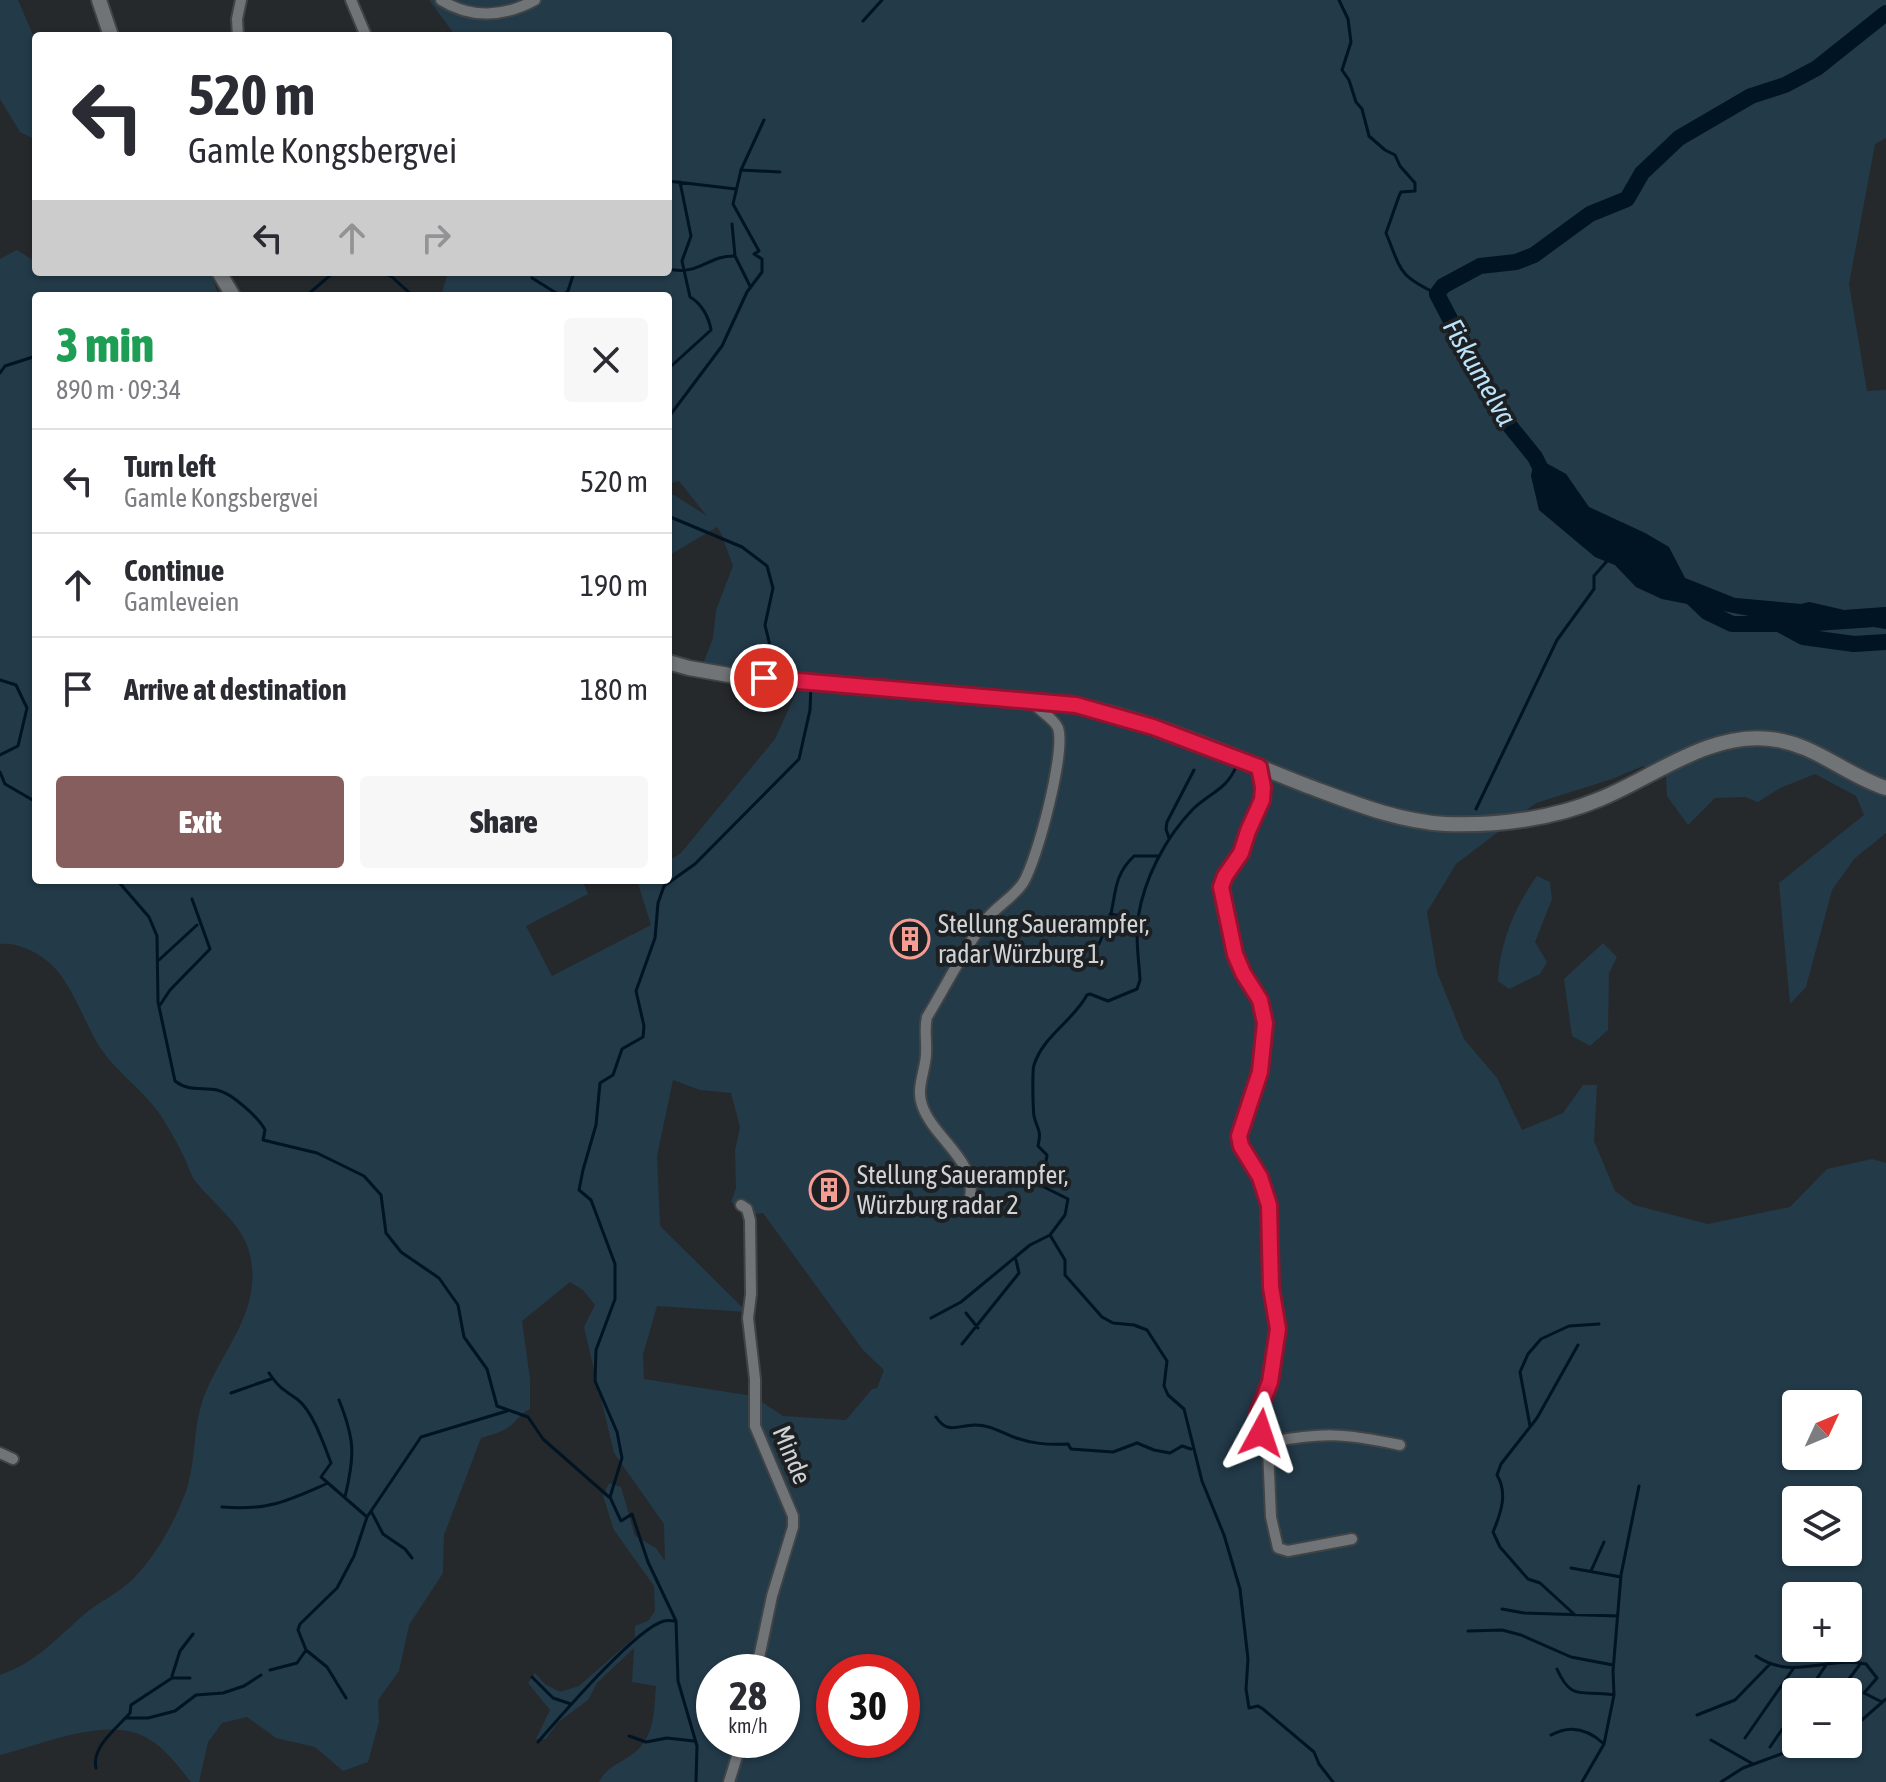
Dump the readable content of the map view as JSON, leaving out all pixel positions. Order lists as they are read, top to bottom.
{
  "streets": {
    "street": ["Minde"]
  },
  "water": ["Fiskumelva"],
  "places": {
    "building": ["Stellung Sauerampfer, radar Würzburg 1,", "Stellung Sauerampfer, Würzburg radar 2"]
  },
  "north": "top right",
  "page": {
    "turn": ["520 m", "Gamle Kongsbergvei"],
    "heading": ["3 min", "890 m · 09:34"],
    "list": [
      {
        "name": "Turn left",
        "note": "Gamle Kongsbergvei",
        "value": "520 m"
      },
      {
        "name": "Continue",
        "note": "Gamleveien",
        "value": "190 m"
      },
      {
        "name": "Arrive at destination",
        "value": "180 m"
      }
    ],
    "buttons": ["Exit", "Share"],
    "map_buttons": ["+", "−"],
    "speed": "28 km/h",
    "limit": "30"
  }
}
